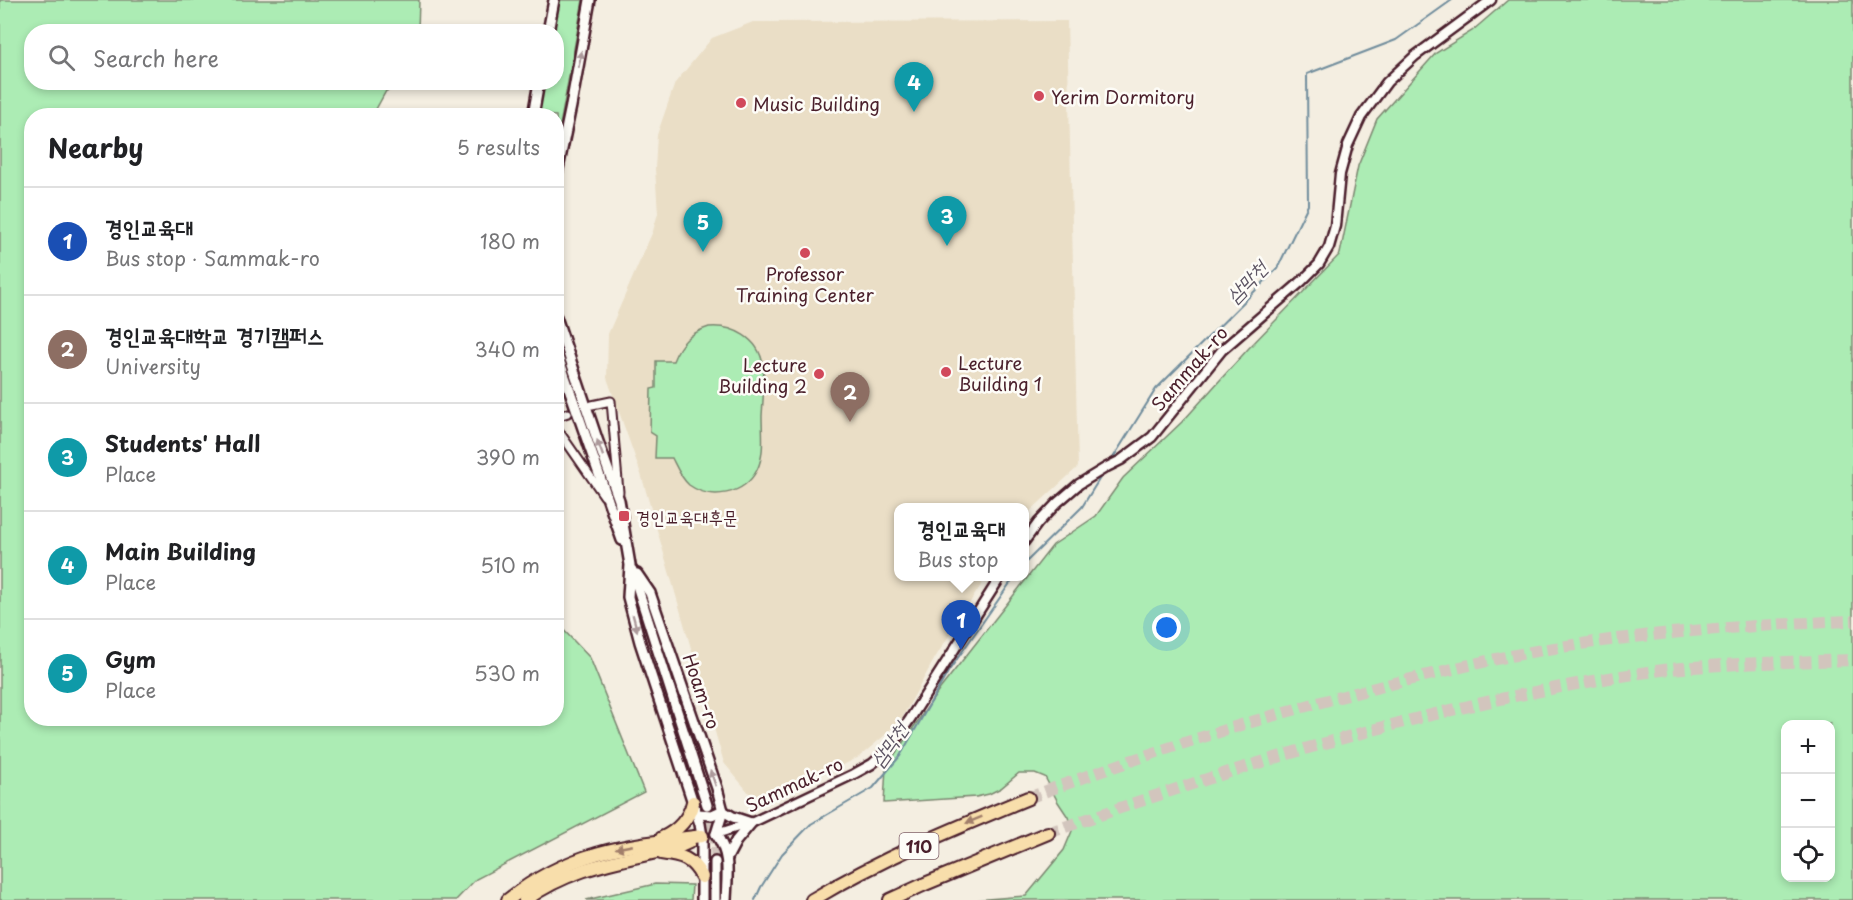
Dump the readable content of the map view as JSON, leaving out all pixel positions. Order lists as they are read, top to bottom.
{
  "streets": {
    "highway": ["110"],
    "main road": ["Sammak-ro", "Hoam-ro"]
  },
  "crossings": [
    ["Sammak-ro", "Hoam-ro"]
  ],
  "water": ["삼막천"],
  "places": {
    "other": [
      "Yerim Dormitory",
      "Music Building",
      "Professor Training Center",
      "Lecture Building 1",
      "Lecture Building 2"
    ],
    "transit": ["경인교육대후문"]
  },
  "page": {
    "search": "Search here",
    "pins": [
      "4",
      "3",
      "5",
      "2",
      "1"
    ],
    "heading": ["Nearby", "5 results"],
    "list": [
      {
        "mark": "1",
        "name": "경인교육대",
        "note": "Bus stop · Sammak-ro",
        "value": "180 m"
      },
      {
        "mark": "2",
        "name": "경인교육대학교 경기캠퍼스",
        "note": "University",
        "value": "340 m"
      },
      {
        "mark": "3",
        "name": "Students' Hall",
        "note": "Place",
        "value": "390 m"
      },
      {
        "mark": "4",
        "name": "Main Building",
        "note": "Place",
        "value": "510 m"
      },
      {
        "mark": "5",
        "name": "Gym",
        "note": "Place",
        "value": "530 m"
      }
    ],
    "popup": ["경인교육대", "Bus stop"],
    "map_buttons": ["+", "−"]
  }
}
